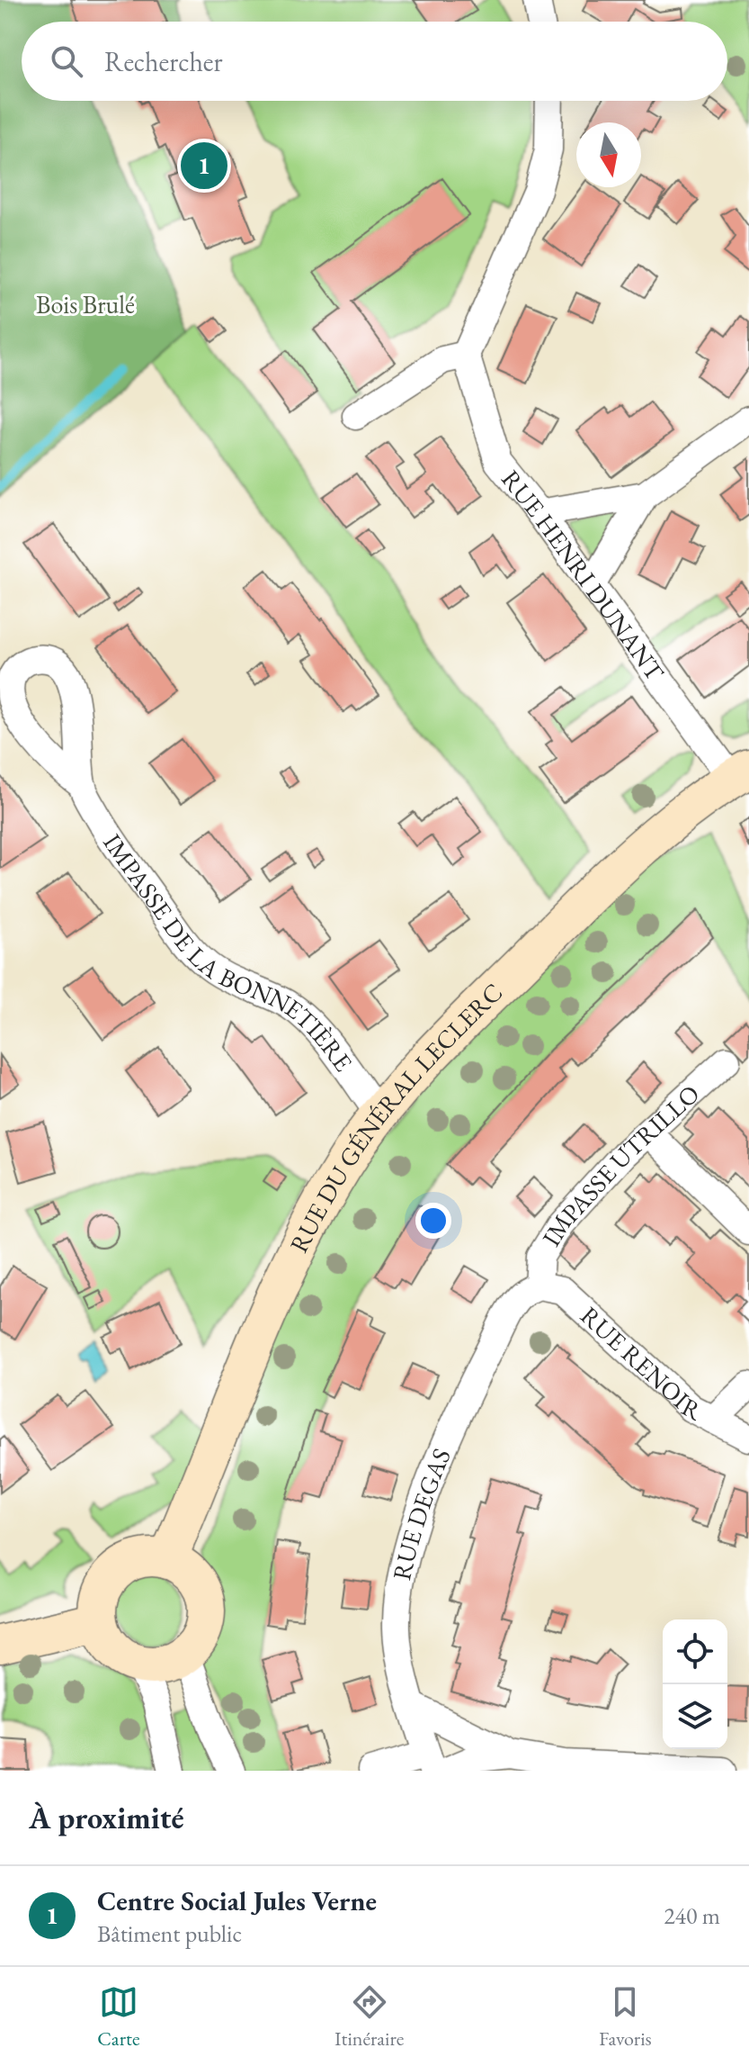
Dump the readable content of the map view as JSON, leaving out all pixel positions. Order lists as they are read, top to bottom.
{
  "streets": {
    "street": [
      "RUE HENRI DUNANT",
      "IMPASSE DE LA BONNETIÈRE",
      "RUE DU GÉNÉRAL LECLERC",
      "IMPASSE UTRILLO",
      "RUE RENOIR",
      "RUE DEGAS"
    ]
  },
  "crossings": [
    ["RUE HENRI DUNANT", "RUE DU GÉNÉRAL LECLERC"],
    ["IMPASSE DE LA BONNETIÈRE", "RUE DU GÉNÉRAL LECLERC"],
    ["IMPASSE UTRILLO", "RUE RENOIR"],
    ["IMPASSE UTRILLO", "RUE DEGAS"],
    ["RUE RENOIR", "RUE DEGAS"]
  ],
  "parks": ["Bois Brulé"],
  "north": "bottom",
  "page": {
    "search": "Rechercher",
    "pins": "1",
    "heading": "À proximité",
    "list": [
      {
        "mark": "1",
        "name": "Centre Social Jules Verne",
        "note": "Bâtiment public",
        "value": "240 m"
      }
    ],
    "nav": ["Carte", "Itinéraire", "Favoris"]
  }
}
